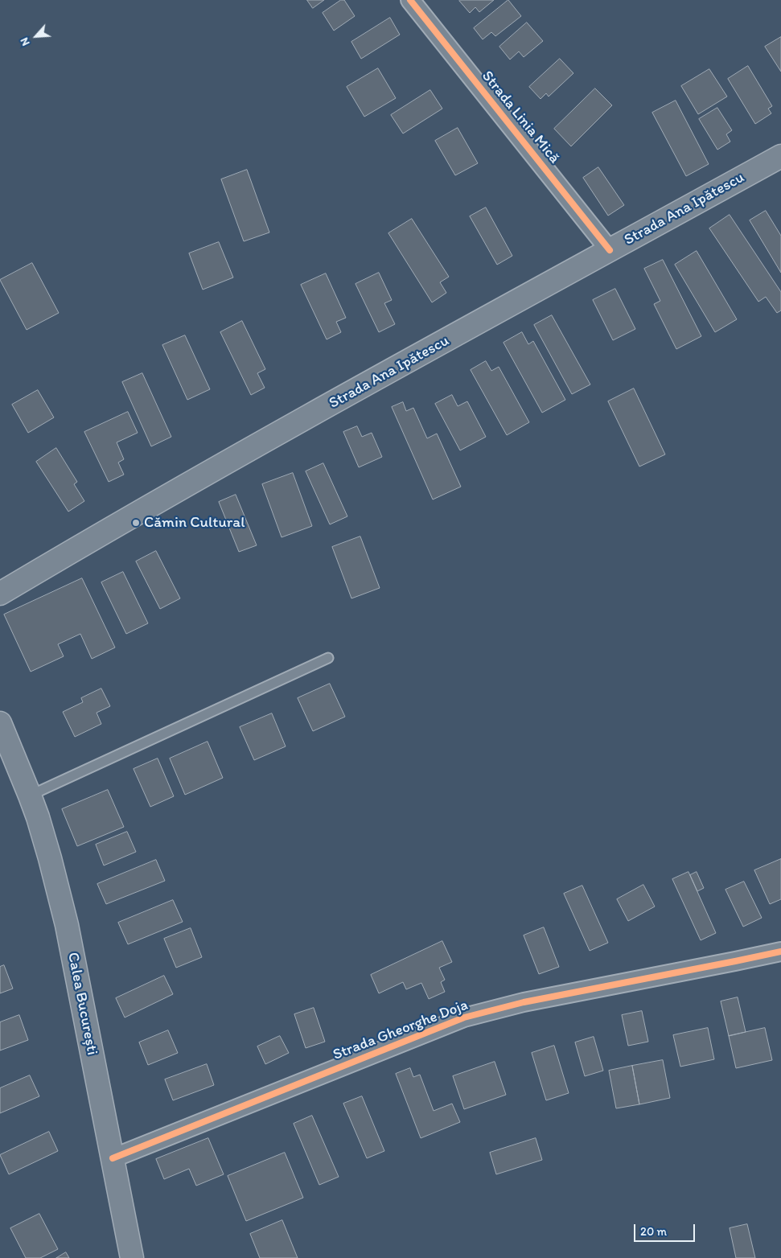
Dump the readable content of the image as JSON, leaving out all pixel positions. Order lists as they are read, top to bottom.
{
  "streets": {
    "main road": ["Strada Ana Ipătescu", "Calea București"],
    "street": ["Strada Linia Mică", "Strada Gheorghe Doja"]
  },
  "crossings": [
    ["Strada Linia Mică", "Strada Ana Ipătescu"],
    ["Calea București", "Strada Gheorghe Doja"]
  ],
  "places": ["Cămin Cultural"],
  "scale_bar": "20 m",
  "north": "bottom left"
}
